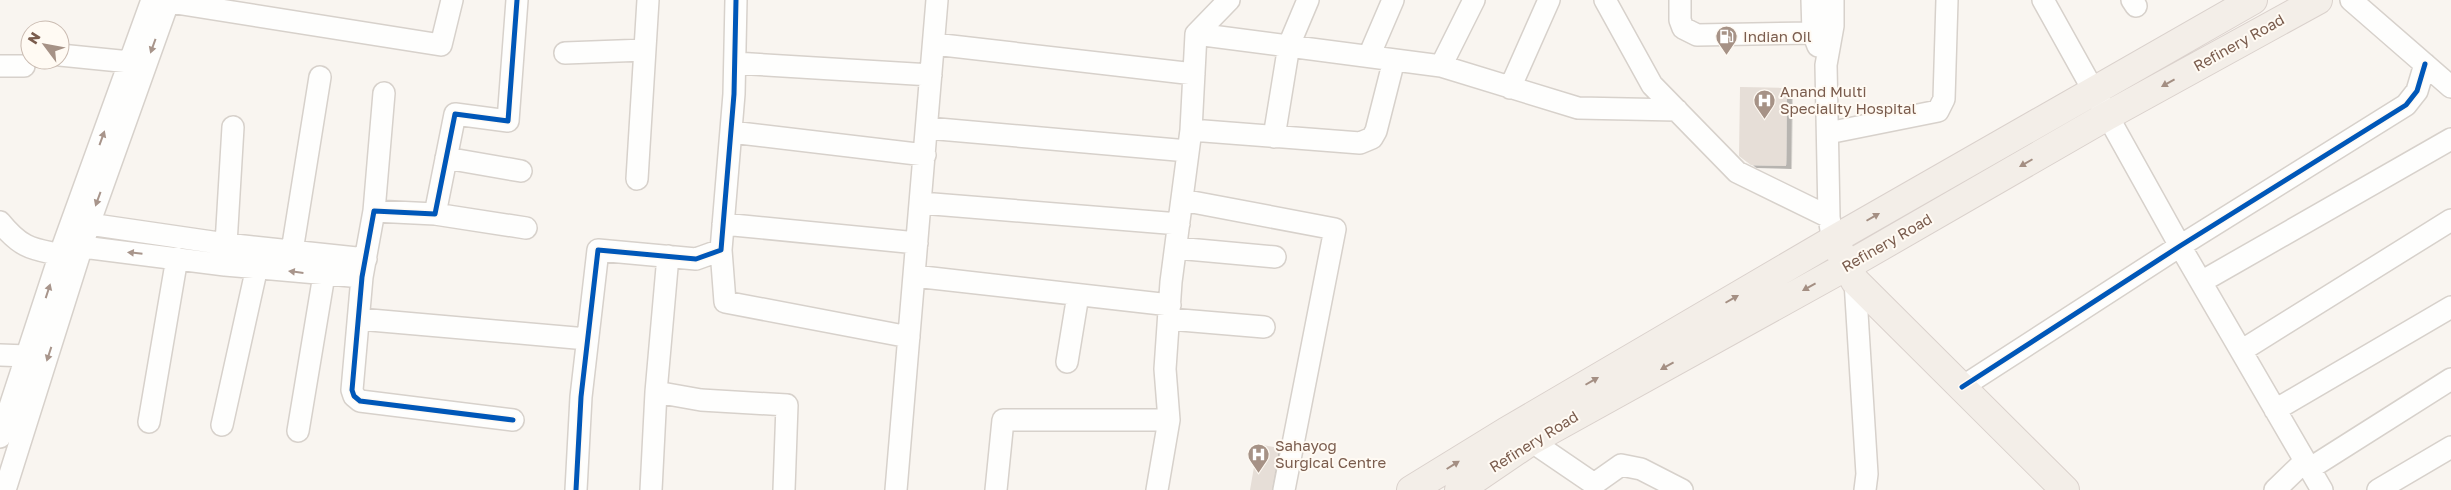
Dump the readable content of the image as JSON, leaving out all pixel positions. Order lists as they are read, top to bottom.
{
  "streets": {
    "main road": ["Refinery Road"]
  },
  "places": {
    "fuel station": ["Indian Oil"],
    "hospital": ["Anand Multi Speciality Hospital", "Sahayog Surgical Centre"]
  },
  "north": "top left"
}
